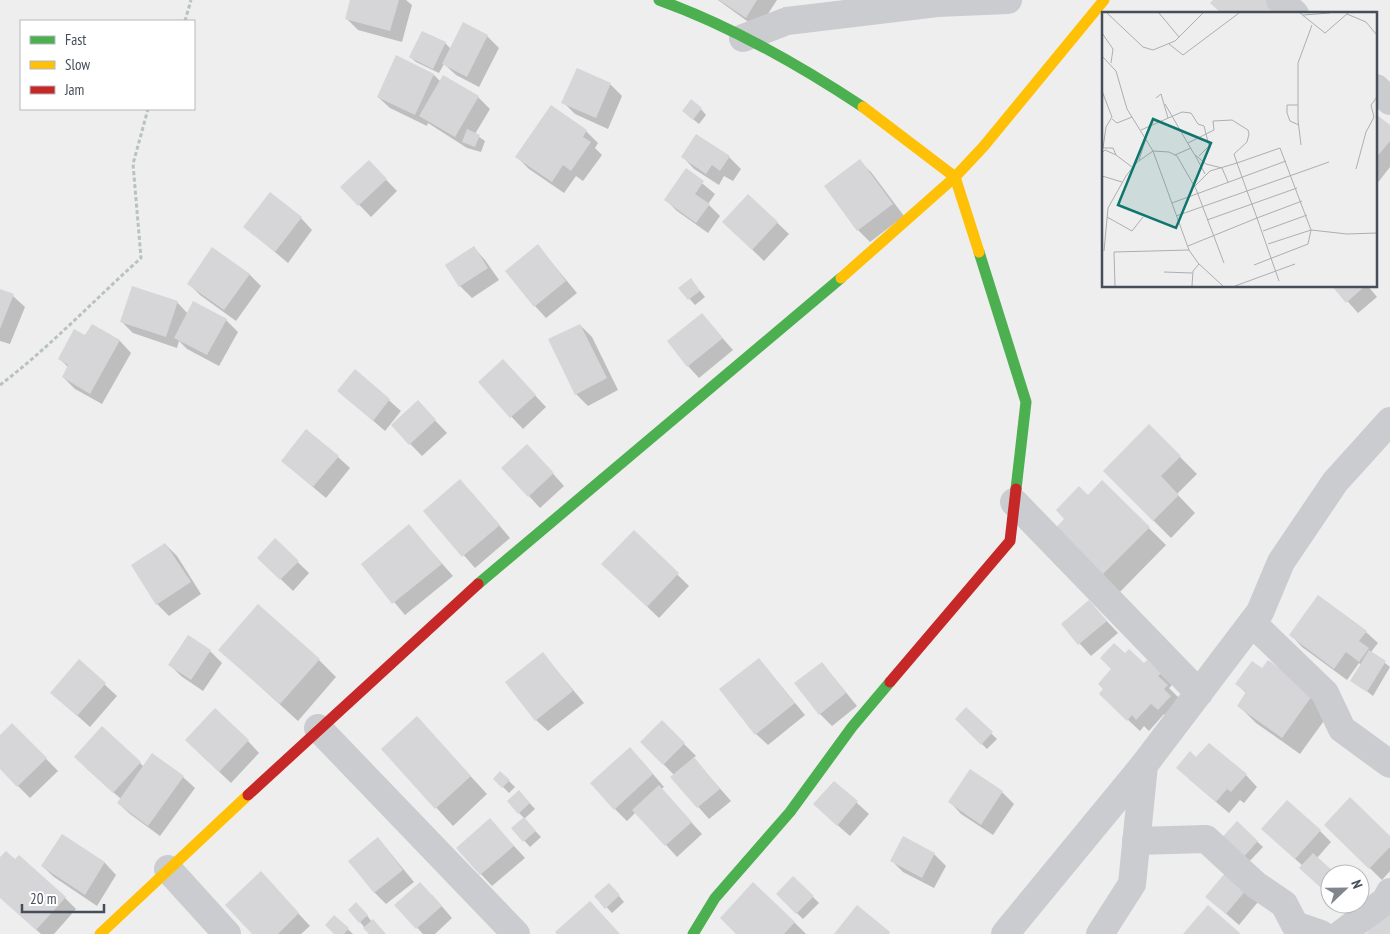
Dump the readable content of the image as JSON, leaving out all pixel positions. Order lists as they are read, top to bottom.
{
  "legend": ["Fast", "Slow", "Jam"],
  "scale_bar": "20 m",
  "north": "right"
}
